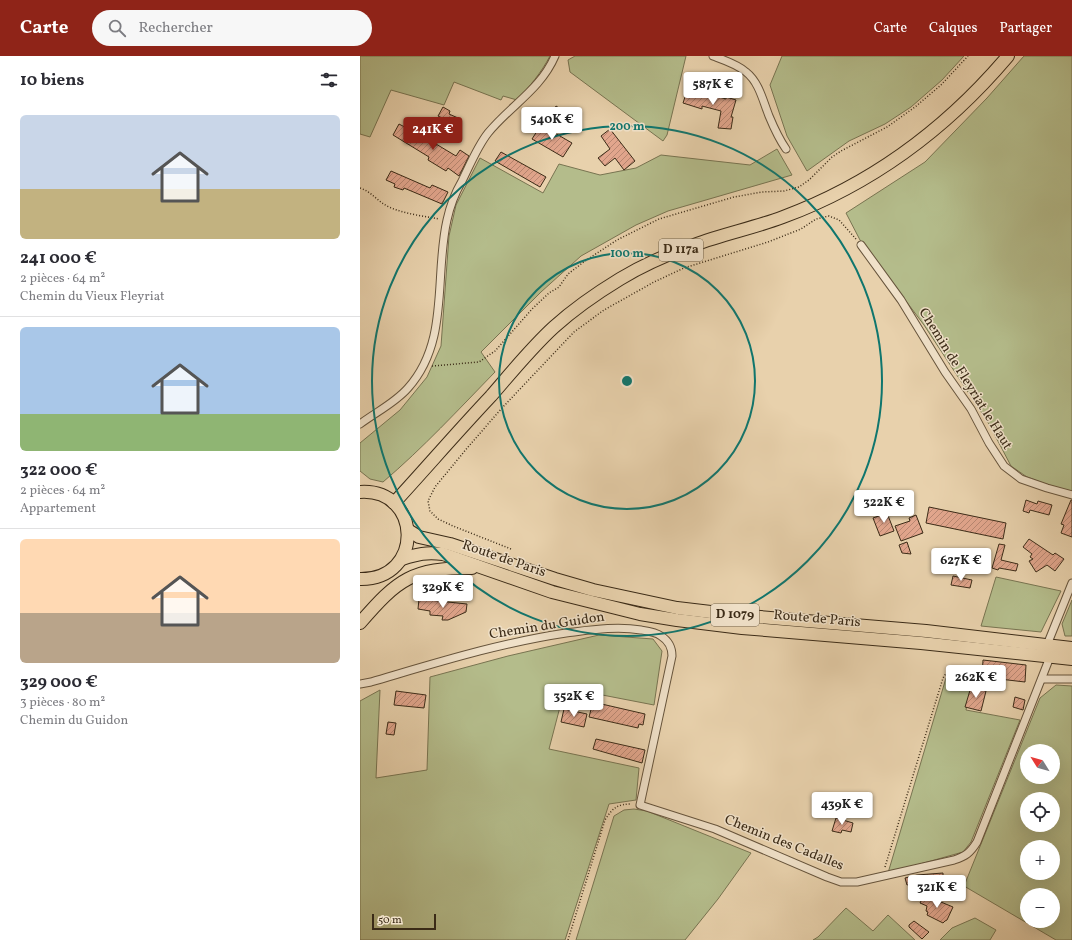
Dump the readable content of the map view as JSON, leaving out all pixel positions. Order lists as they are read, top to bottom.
{
  "streets": {
    "main road": ["D 117a", "Route de Paris", "D 1079"],
    "street": ["Chemin de Fleyriat le Haut", "Chemin du Guidon", "Chemin des Cadalles"]
  },
  "crossings": [
    ["Route de Paris", "Chemin des Cadalles"],
    ["Chemin du Guidon", "Chemin des Cadalles"]
  ],
  "scale_bar": "50 m",
  "north": "top left",
  "page": {
    "header": "Carte",
    "search": "Rechercher",
    "nav": ["Carte", "Calques", "Partager"],
    "heading": "10 biens",
    "price": [
      "587K €",
      "540K €",
      "241K €",
      "322K €",
      "627K €",
      "329K €",
      "262K €",
      "352K €",
      "439K €",
      "321K €"
    ],
    "list": [
      {
        "name": "241 000 €",
        "note": "2 pièces · 64 m² · Chemin du Vieux Fleyriat"
      },
      {
        "name": "322 000 €",
        "note": "2 pièces · 64 m² · Appartement"
      },
      {
        "name": "329 000 €",
        "note": "3 pièces · 80 m² · Chemin du Guidon"
      }
    ],
    "map_buttons": ["+", "−"],
    "scale": "50 m"
  },
  "rings": ["200 m", "100 m"]
}
